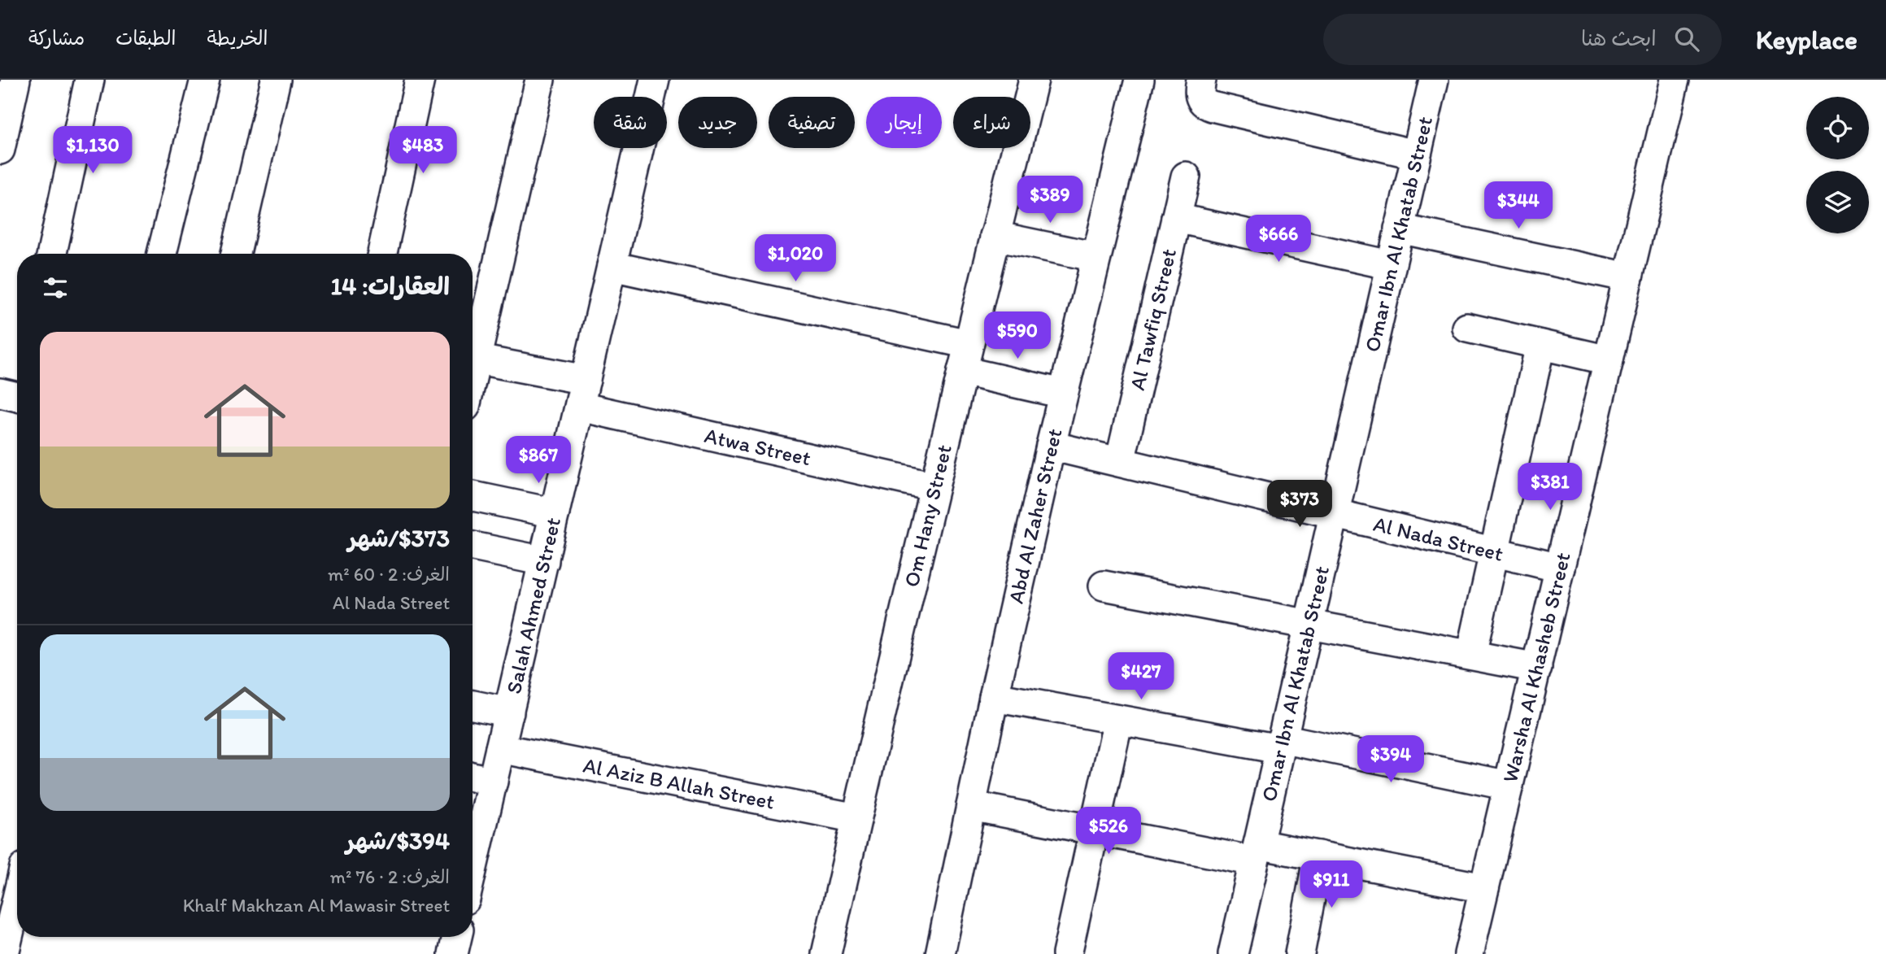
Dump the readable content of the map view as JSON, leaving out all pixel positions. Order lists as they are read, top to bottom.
{
  "streets": {
    "street": [
      "Omar Ibn Al Khatab Street",
      "Al Tawfiq Street",
      "Atwa Street",
      "Abd Al Zaher Street",
      "Om Hany Street",
      "Al Nada Street",
      "Salah Ahmed Street",
      "Warsha Al Khasheb Street",
      "Al Aziz B Allah Street"
    ]
  },
  "crossings": [
    ["Omar Ibn Al Khatab Street", "Al Nada Street"],
    ["Al Tawfiq Street", "Al Nada Street"],
    ["Atwa Street", "Om Hany Street"],
    ["Atwa Street", "Salah Ahmed Street"],
    ["Abd Al Zaher Street", "Al Nada Street"],
    ["Om Hany Street", "Al Aziz B Allah Street"],
    ["Al Nada Street", "Warsha Al Khasheb Street"],
    ["Salah Ahmed Street", "Al Aziz B Allah Street"]
  ],
  "page": {
    "header": "Keyplace",
    "search": "ابحث هنا",
    "nav": ["الخريطة", "الطبقات", "مشاركة"],
    "chip": [
      "شراء",
      "إيجار",
      "تصفية",
      "جديد",
      "شقة"
    ],
    "price": [
      "$1,130",
      "$483",
      "$389",
      "$344",
      "$666",
      "$1,020",
      "$590",
      "$867",
      "$381",
      "$373",
      "$427",
      "$394",
      "$526",
      "$911"
    ],
    "heading": "العقارات: 14",
    "list": [
      {
        "name": "$373/شهر",
        "note": "الغرف: 2 · 60 m² · Al Nada Street"
      },
      {
        "name": "$394/شهر",
        "note": "الغرف: 2 · 76 m² · Khalf Makhzan Al Mawasir Street"
      }
    ]
  }
}
